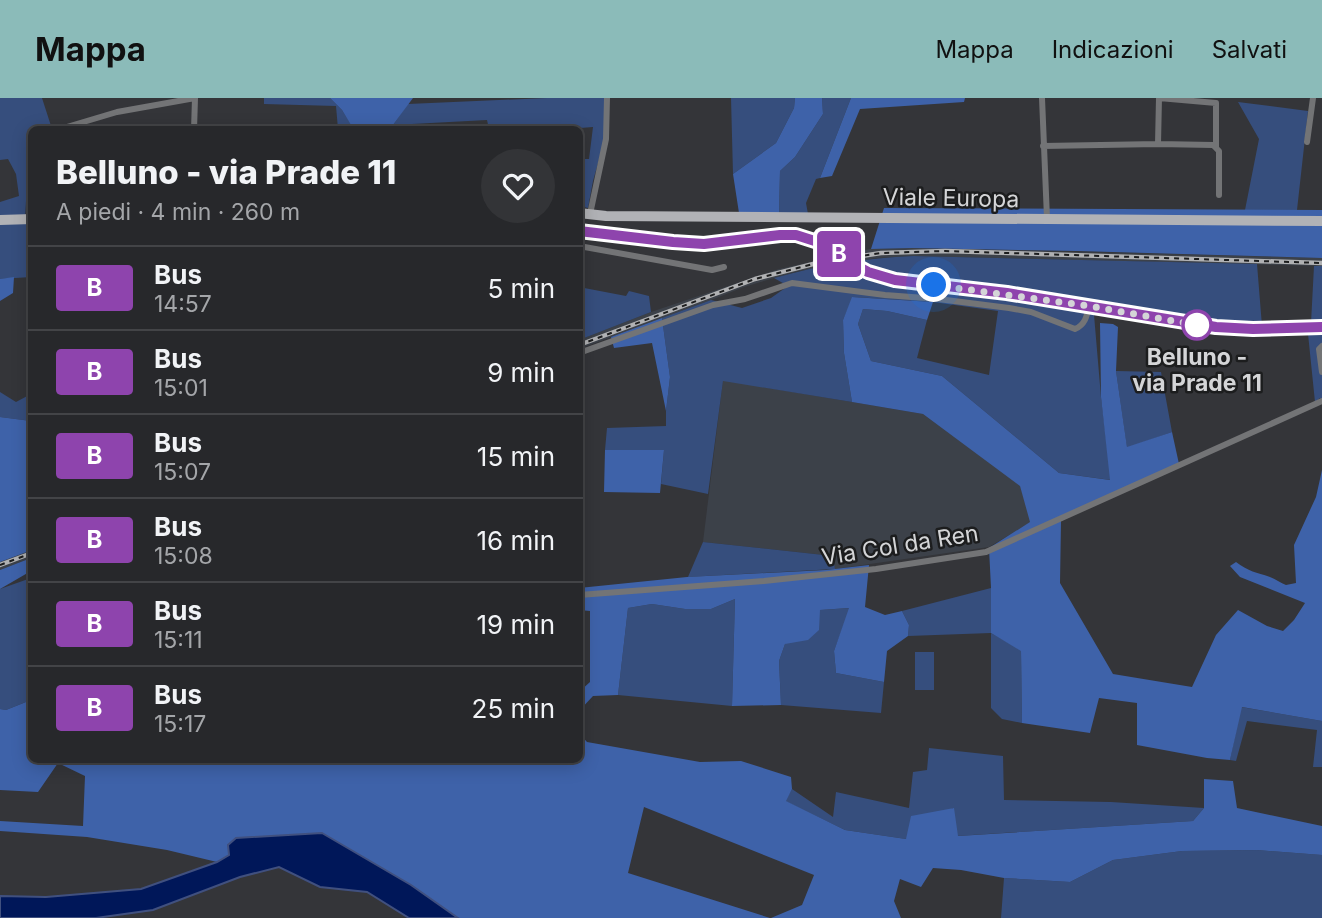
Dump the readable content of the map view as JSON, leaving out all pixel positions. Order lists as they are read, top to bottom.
{
  "streets": {
    "main road": ["Viale Europa"],
    "street": ["Via Col da Ren"]
  },
  "places": ["Belluno - via Prade 11"],
  "lines": ["bus line B"],
  "page": {
    "header": "Mappa",
    "nav": ["Mappa", "Indicazioni", "Salvati"],
    "on_map": "B",
    "heading": ["Belluno - via Prade 11", "A piedi · 4 min · 260 m"],
    "list": [
      {
        "mark": "B",
        "name": "Bus",
        "note": "14:57",
        "value": "5 min"
      },
      {
        "mark": "B",
        "name": "Bus",
        "note": "15:01",
        "value": "9 min"
      },
      {
        "mark": "B",
        "name": "Bus",
        "note": "15:07",
        "value": "15 min"
      },
      {
        "mark": "B",
        "name": "Bus",
        "note": "15:08",
        "value": "16 min"
      },
      {
        "mark": "B",
        "name": "Bus",
        "note": "15:11",
        "value": "19 min"
      },
      {
        "mark": "B",
        "name": "Bus",
        "note": "15:17",
        "value": "25 min"
      }
    ]
  }
}
